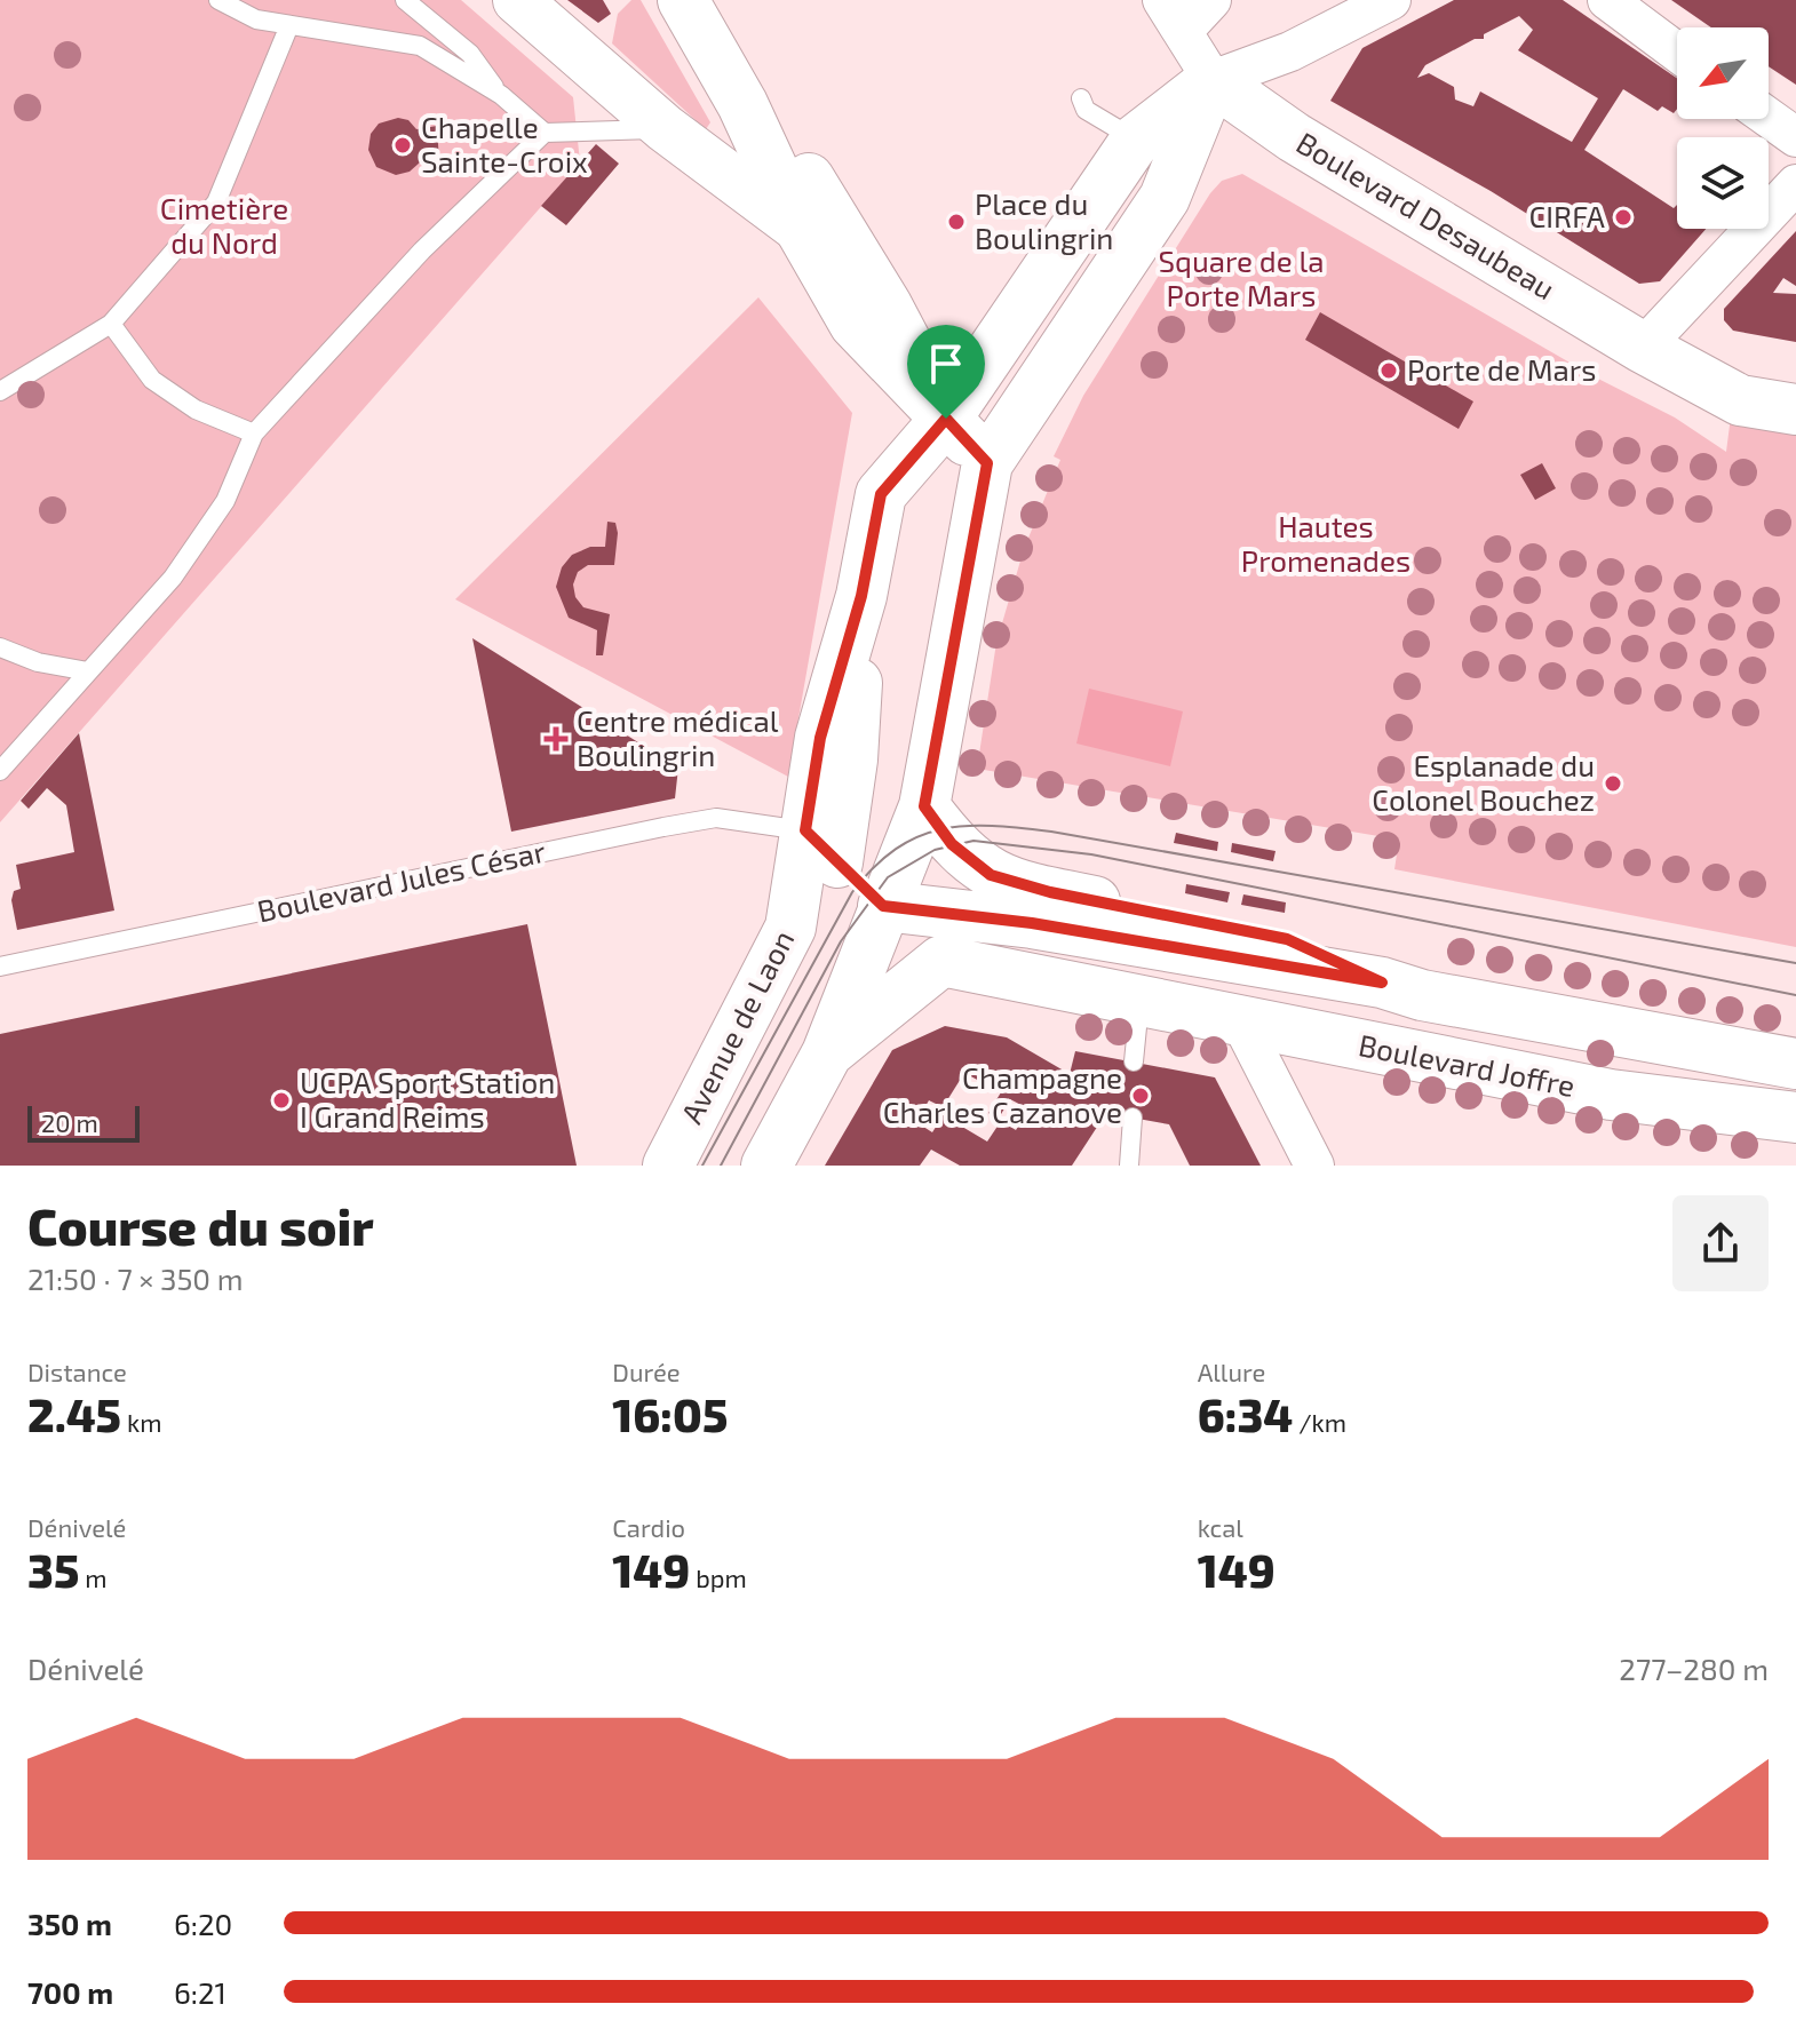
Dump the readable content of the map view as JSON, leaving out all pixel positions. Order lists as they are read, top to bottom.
{
  "streets": {
    "main road": ["Boulevard Desaubeau", "Avenue de Laon", "Boulevard Joffre"],
    "lane": ["Boulevard Jules César"]
  },
  "crossings": [
    ["Boulevard Jules César", "Avenue de Laon"]
  ],
  "parks": ["Cimetière du Nord", "Square de la Porte Mars", "Hautes Promenades"],
  "places": {
    "other": [
      "Chapelle Sainte-Croix",
      "CIRFA",
      "Place du Boulingrin",
      "Porte de Mars",
      "Esplanade du Colonel Bouchez",
      "Champagne Charles Cazanove",
      "UCPA Sport Station I Grand Reims"
    ],
    "health": ["Centre médical Boulingrin"]
  },
  "scale_bar": "20 m",
  "north": "bottom left",
  "page": {
    "scale": "20 m",
    "heading": ["Course du soir", "21:50 · 7 × 350 m"],
    "stats": [
      ["Distance", "2.45 km"],
      ["Durée", "16:05"],
      ["Allure", "6:34 /km"],
      ["Dénivelé", "35 m"],
      ["Cardio", "149 bpm"],
      ["kcal", "149"]
    ],
    "chart": ["Dénivelé", "277–280 m"],
    "list": [
      {
        "name": "350 m",
        "note": "6:20"
      },
      {
        "name": "700 m",
        "note": "6:21"
      }
    ]
  }
}
